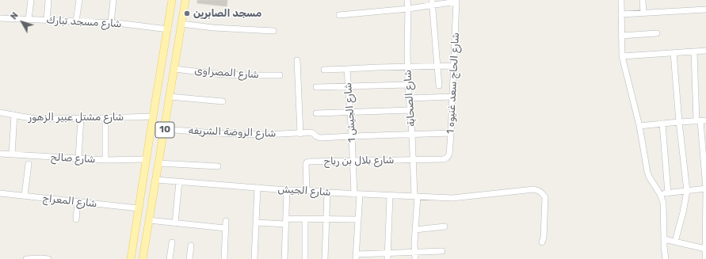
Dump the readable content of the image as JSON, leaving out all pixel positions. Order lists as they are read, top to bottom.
{
  "streets": {
    "main road": ["10"],
    "street": [
      "شارع مسجد تبارك",
      "شارع المصراوى",
      "شارع الحاج سعد غنيوه 1",
      "شارع الصحابة",
      "شارع الجيش 1",
      "شارع مشتل عبير الزهور",
      "شارع الروضة الشريفه",
      "شارع صالح",
      "شارع بلال بن رباح",
      "شارع الجيش",
      "شارع المعراج"
    ]
  },
  "crossings": [
    ["شارع مسجد تبارك", "10"],
    ["شارع المصراوى", "10"],
    ["شارع الحاج سعد غنيوه 1", "شارع الروضة الشريفه"],
    ["شارع الحاج سعد غنيوه 1", "شارع بلال بن رباح"],
    ["شارع الصحابة", "شارع الروضة الشريفه"],
    ["شارع الصحابة", "شارع بلال بن رباح"],
    ["شارع الصحابة", "شارع الجيش"],
    ["شارع الجيش 1", "شارع الروضة الشريفه"],
    ["شارع الجيش 1", "شارع بلال بن رباح"],
    ["شارع الجيش 1", "شارع الجيش"],
    ["شارع مشتل عبير الزهور", "10"],
    ["10", "شارع الروضة الشريفه"],
    ["10", "شارع صالح"],
    ["10", "شارع الجيش"],
    ["10", "شارع المعراج"],
    ["شارع بلال بن رباح", "شارع الجيش"]
  ],
  "places": ["مسجد الصابرين"],
  "north": "top left"
}
